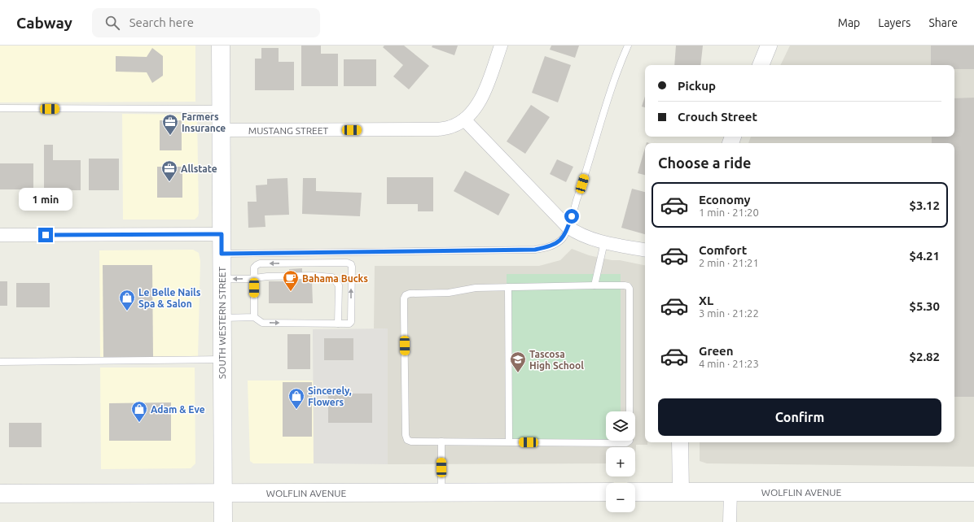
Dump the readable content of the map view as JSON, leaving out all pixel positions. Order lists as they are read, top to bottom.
{
  "streets": {
    "main road": ["SOUTH WESTERN STREET", "WOLFLIN AVENUE"],
    "street": ["MUSTANG STREET"]
  },
  "crossings": [
    ["MUSTANG STREET", "SOUTH WESTERN STREET"],
    ["SOUTH WESTERN STREET", "WOLFLIN AVENUE"]
  ],
  "places": {
    "office": ["Farmers Insurance", "Allstate"],
    "cafe": ["Bahama Bucks"],
    "shop": ["Le Belle Nails Spa & Salon", "Sincerely, Flowers", "Adam & Eve"],
    "school or university": ["Tascosa High School"]
  },
  "page": {
    "header": "Cabway",
    "search": "Search here",
    "nav": ["Map", "Layers", "Share"],
    "banner": ["Pickup", "Crouch Street"],
    "heading": "Choose a ride",
    "list": [
      {
        "name": "Economy",
        "note": "1 min · 21:20",
        "value": "$3.12"
      },
      {
        "name": "Comfort",
        "note": "2 min · 21:21",
        "value": "$4.21"
      },
      {
        "name": "XL",
        "note": "3 min · 21:22",
        "value": "$5.30"
      },
      {
        "name": "Green",
        "note": "4 min · 21:23",
        "value": "$2.82"
      }
    ],
    "bubble": "1 min",
    "buttons": "Confirm",
    "map_buttons": ["+", "−"]
  }
}
